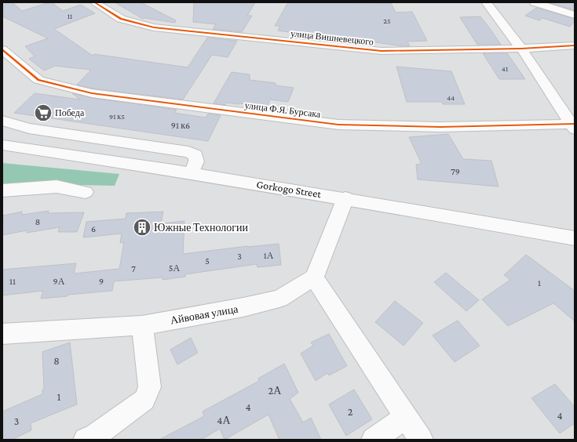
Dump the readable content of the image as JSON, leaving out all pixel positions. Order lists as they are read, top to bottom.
{
  "streets": {
    "street": [
      "улица Вишневецкого",
      "улица Ф.Я. Бурсака",
      "Gorkogo Street",
      "Айвовая улица"
    ]
  },
  "places": {
    "supermarket": ["Победа"],
    "building": ["Южные Технологии"]
  },
  "house_numbers": [
    "11",
    "25",
    "41",
    "44",
    "91 к5",
    "91 к6",
    "79",
    "8",
    "6",
    "1А",
    "3",
    "5",
    "5А",
    "7",
    "11",
    "9А",
    "9",
    "1",
    "8",
    "2А",
    "1",
    "4",
    "2",
    "4",
    "4А",
    "3"
  ]
}
